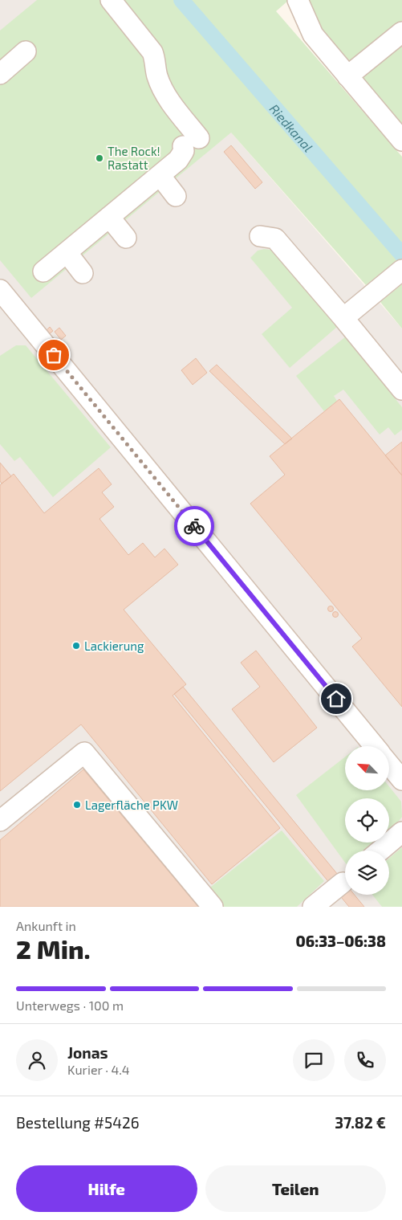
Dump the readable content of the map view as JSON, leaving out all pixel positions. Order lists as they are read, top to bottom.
{
  "water": ["Riedkanal"],
  "places": ["The Rock! Rastatt", "Lackierung", "Lagerfläche PKW"],
  "north": "top left",
  "page": {
    "heading": ["2 Min.", "Ankunft in", "06:33–06:38"],
    "panel": [
      "Jonas",
      "Kurier · 4.4",
      "Bestellung #5426",
      "37.82 €"
    ],
    "bar": "Unterwegs · 100 m",
    "buttons": ["Hilfe", "Teilen"]
  }
}
